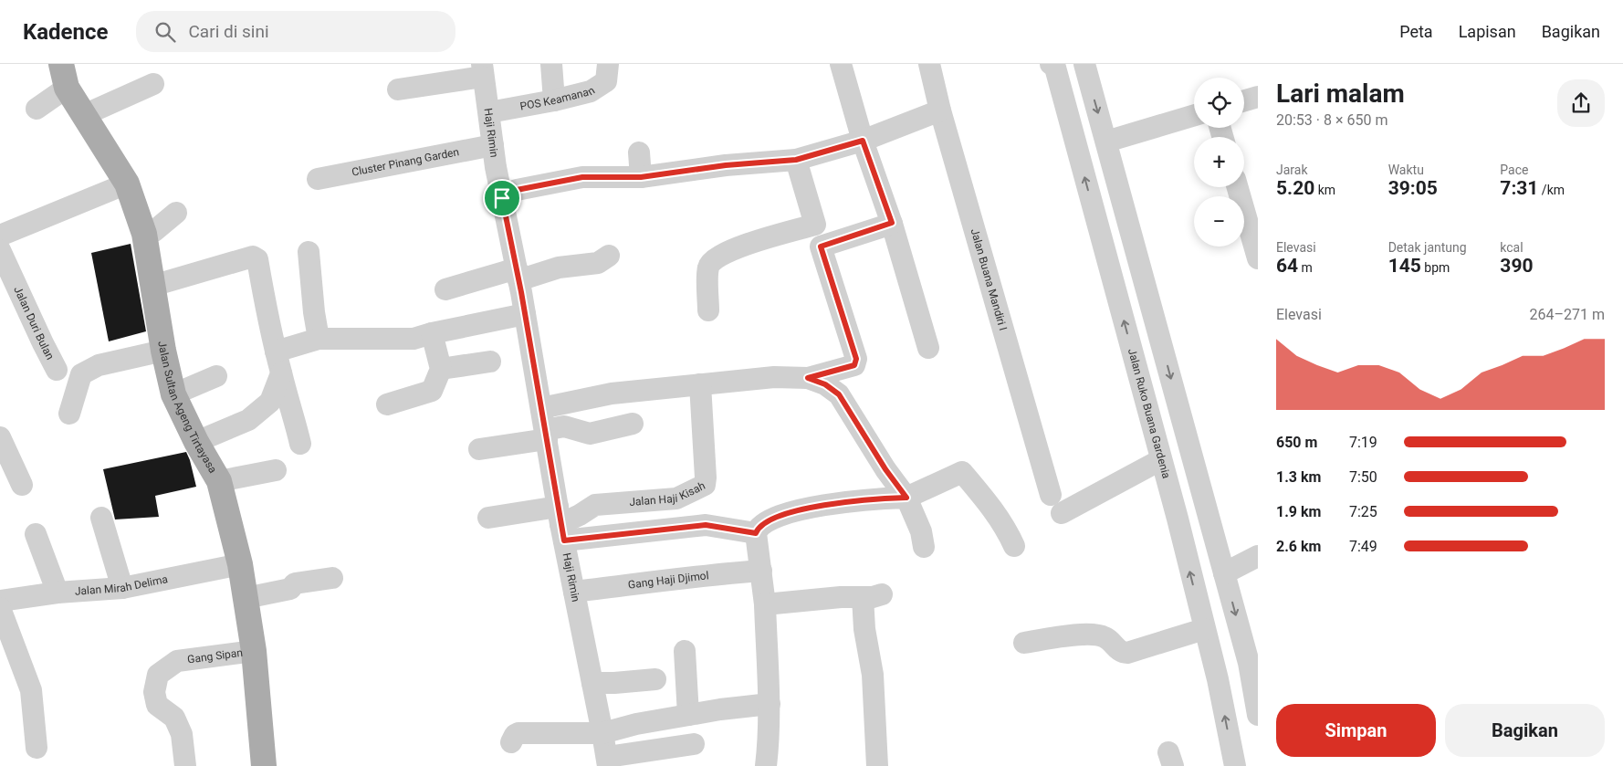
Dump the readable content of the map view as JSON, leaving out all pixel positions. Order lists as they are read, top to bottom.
{
  "streets": {
    "main road": ["Jalan Sultan Ageng Tirtayasa"],
    "street": [
      "POS Keamanan",
      "Haji Rimin",
      "Cluster Pinang Garden",
      "Jalan Buana Mandiri I",
      "Jalan Duri Bulan",
      "Jalan Ruko Buana Gardenia",
      "Jalan Haji Kisah",
      "Gang Haji Djimol",
      "Jalan Mirah Delima",
      "Gang Sipan"
    ]
  },
  "crossings": [
    ["POS Keamanan", "Haji Rimin"],
    ["Haji Rimin", "Cluster Pinang Garden"],
    ["Haji Rimin", "Jalan Haji Kisah"],
    ["Haji Rimin", "Gang Haji Djimol"],
    ["Jalan Sultan Ageng Tirtayasa", "Jalan Mirah Delima"],
    ["Jalan Sultan Ageng Tirtayasa", "Gang Sipan"]
  ],
  "page": {
    "header": "Kadence",
    "search": "Cari di sini",
    "nav": ["Peta", "Lapisan", "Bagikan"],
    "heading": ["Lari malam", "20:53 · 8 × 650 m"],
    "map_buttons": ["+", "−"],
    "stats": [
      ["Jarak", "5.20 km"],
      ["Waktu", "39:05"],
      ["Pace", "7:31 /km"],
      ["Elevasi", "64 m"],
      ["Detak jantung", "145 bpm"],
      ["kcal", "390"]
    ],
    "chart": ["Elevasi", "264–271 m"],
    "list": [
      {
        "name": "650 m",
        "note": "7:19"
      },
      {
        "name": "1.3 km",
        "note": "7:50"
      },
      {
        "name": "1.9 km",
        "note": "7:25"
      },
      {
        "name": "2.6 km",
        "note": "7:49"
      }
    ],
    "buttons": ["Simpan", "Bagikan"]
  }
}
